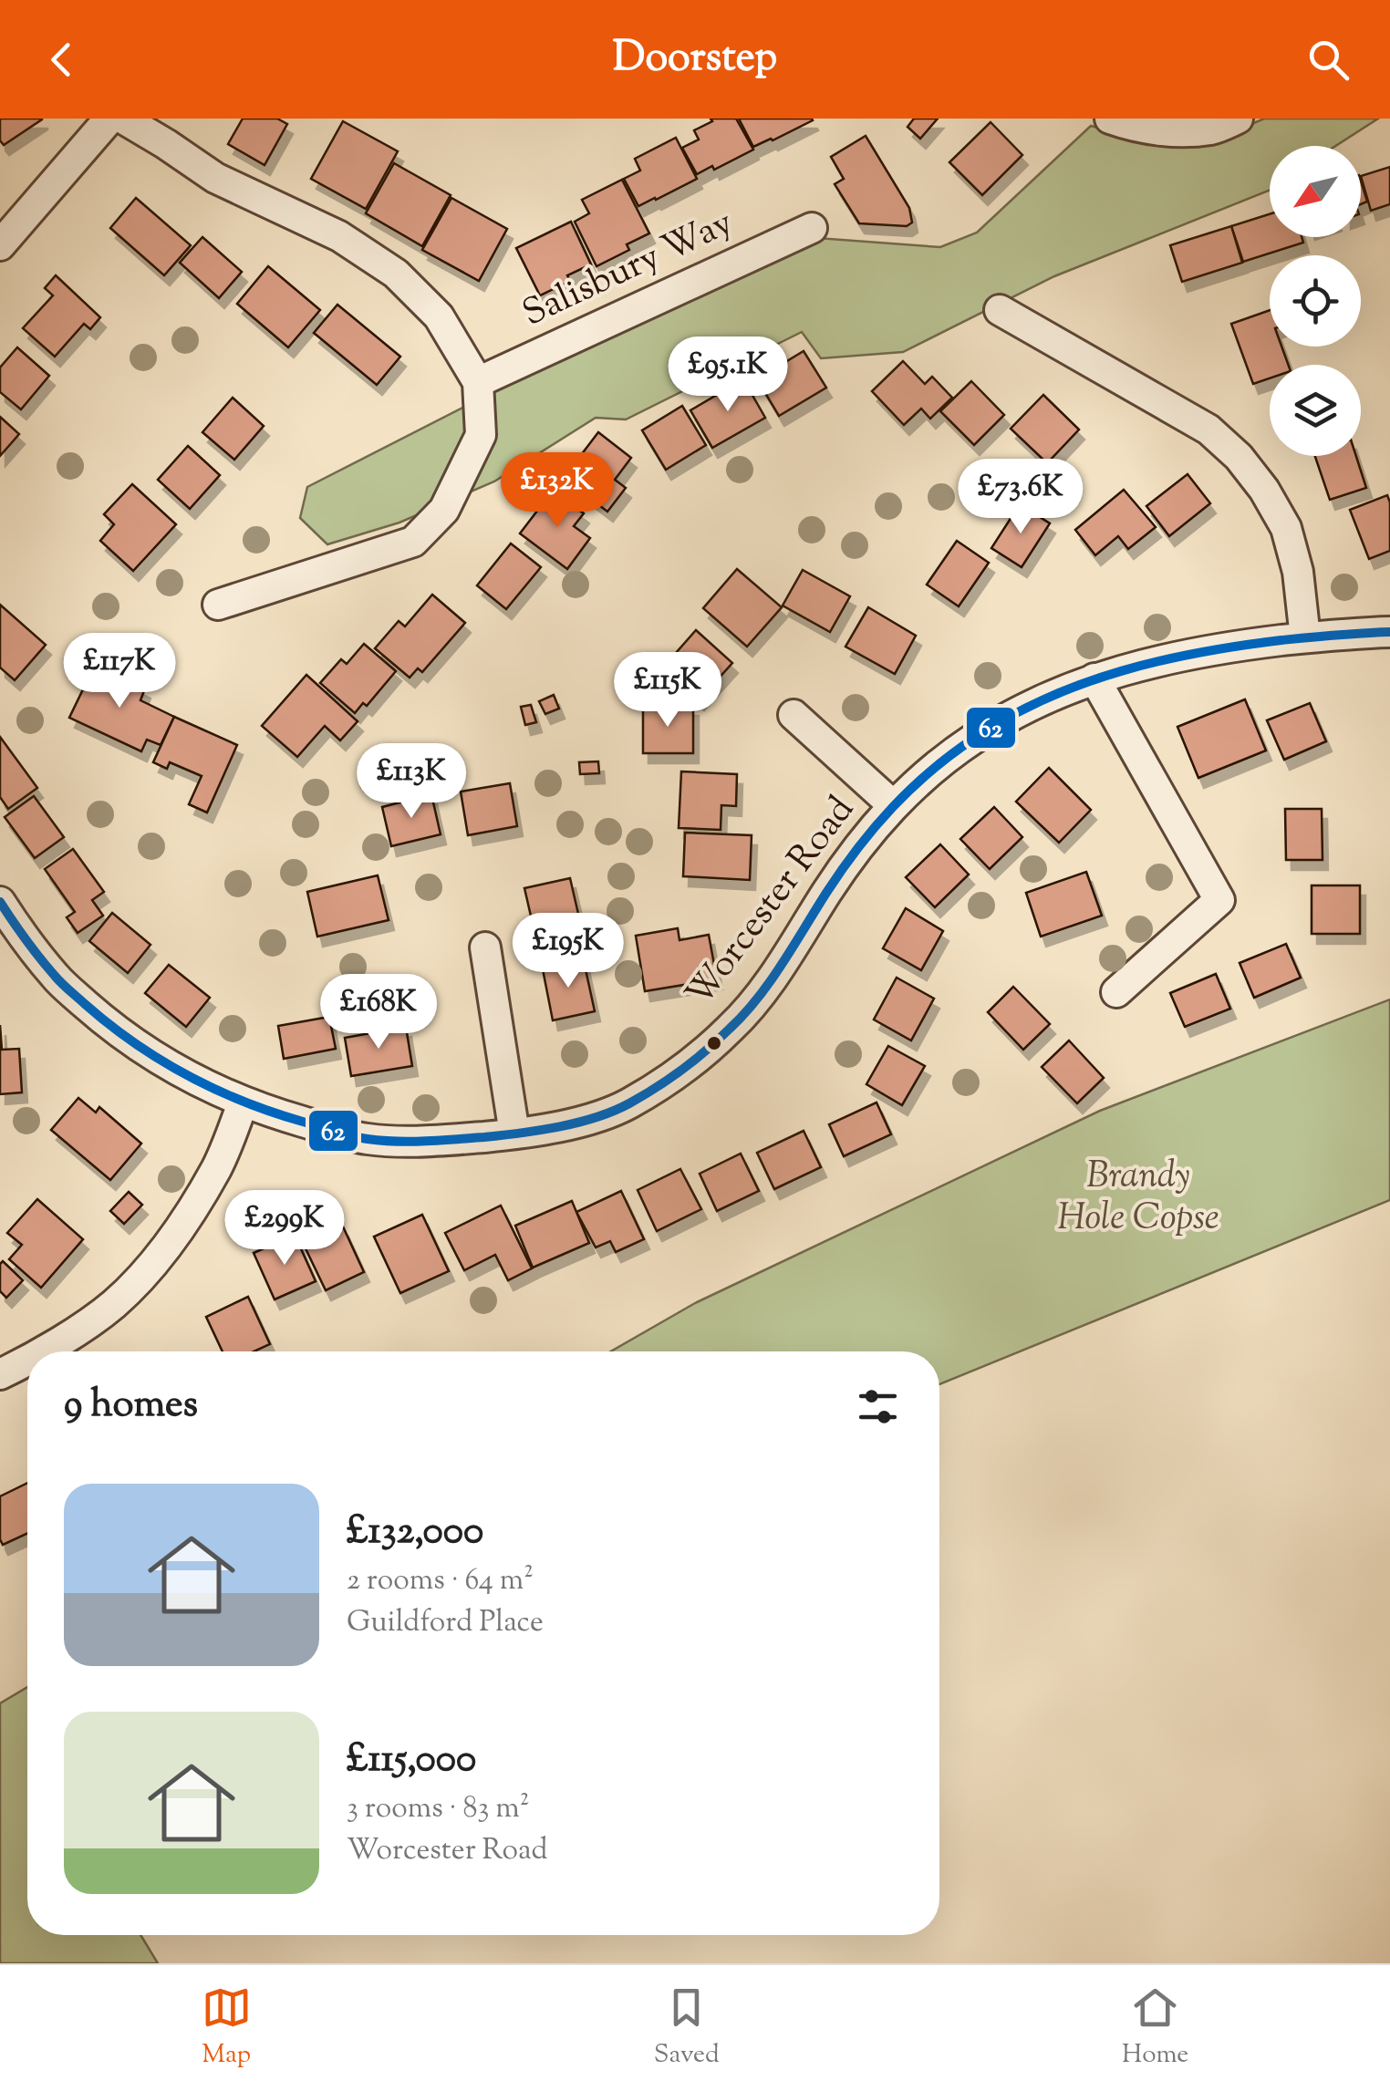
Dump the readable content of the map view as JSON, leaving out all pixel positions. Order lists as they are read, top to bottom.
{
  "streets": {
    "street": ["Salisbury Way", "Worcester Road"]
  },
  "parks": ["Brandy Hole Copse"],
  "lines": ["transit line 62"],
  "north": "bottom left",
  "page": {
    "header": "Doorstep",
    "price": [
      "£95.1K",
      "£132K",
      "£73.6K",
      "£117K",
      "£115K",
      "£113K",
      "£195K",
      "£168K",
      "£299K"
    ],
    "heading": "9 homes",
    "list": [
      {
        "name": "£132,000",
        "note": "2 rooms · 64 m² · Guildford Place"
      },
      {
        "name": "£115,000",
        "note": "3 rooms · 83 m² · Worcester Road"
      }
    ],
    "tabs": ["Map", "Saved", "Home"]
  }
}
